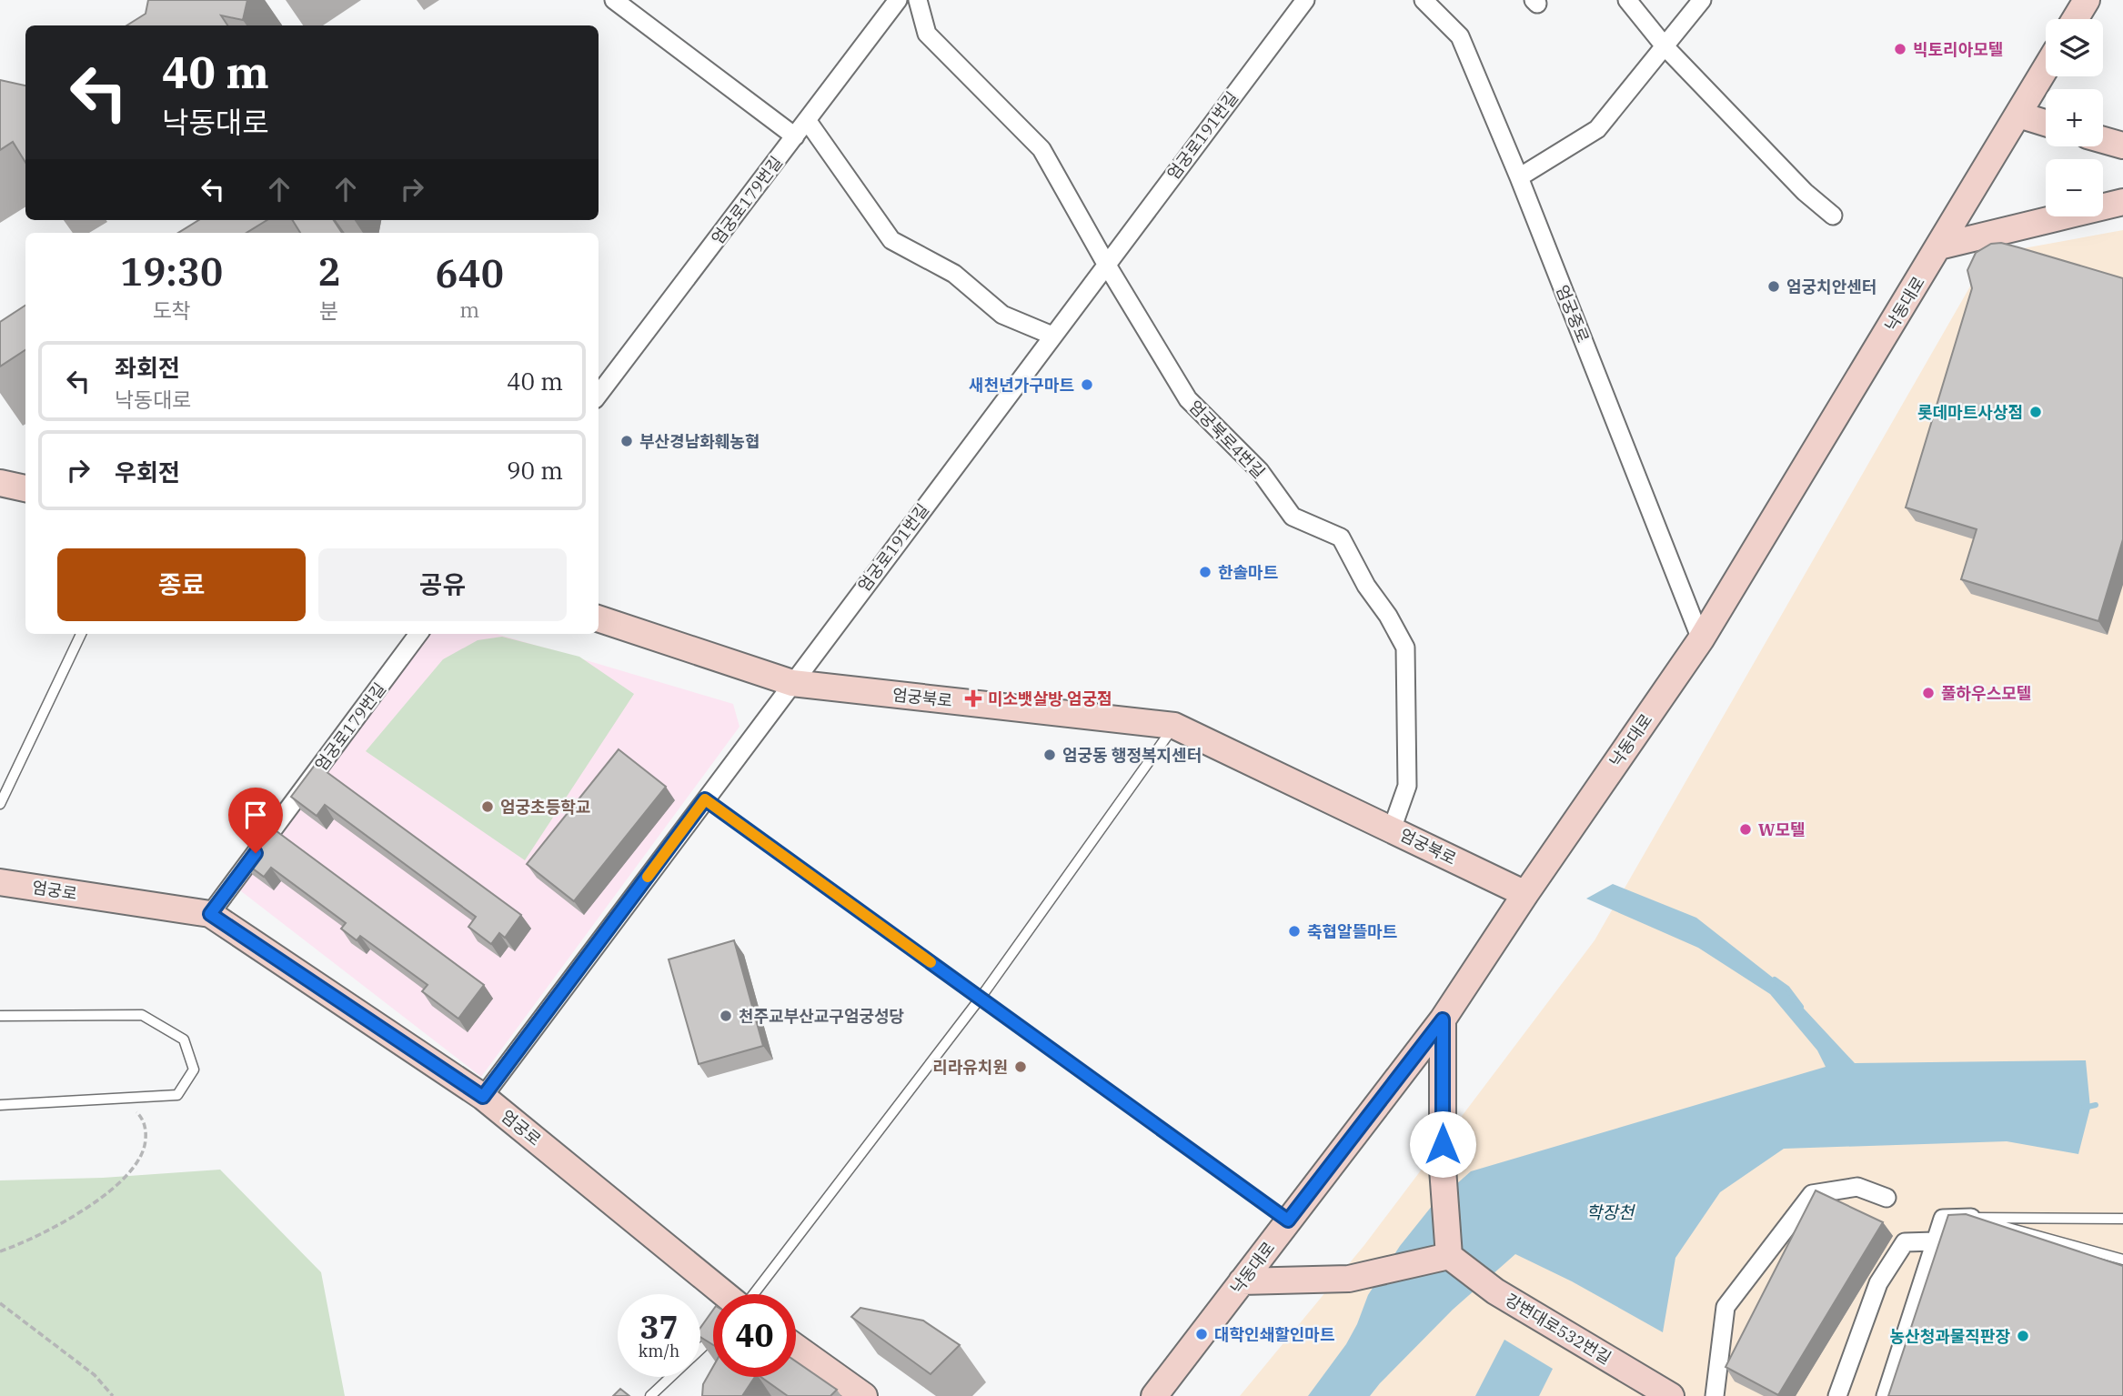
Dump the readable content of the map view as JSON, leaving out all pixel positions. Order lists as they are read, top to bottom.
{
  "streets": {
    "street": [
      "엄궁로191번길",
      "엄궁로179번길",
      "낙동대로",
      "엄궁중로",
      "엄궁북로4번길",
      "엄궁북로",
      "엄궁로",
      "강변대로532번길"
    ]
  },
  "crossings": [
    ["엄궁로191번길", "엄궁북로4번길"],
    ["엄궁로191번길", "엄궁북로"],
    ["엄궁로191번길", "엄궁로"],
    ["엄궁로179번길", "엄궁로"],
    ["낙동대로", "엄궁중로"],
    ["낙동대로", "엄궁북로"],
    ["엄궁북로4번길", "엄궁북로"]
  ],
  "water": ["학장천"],
  "places": {
    "other": [
      "빅토리아모텔",
      "엄궁치안센터",
      "새천년가구마트",
      "롯데마트사상점",
      "부산경남화훼농협",
      "한솔마트",
      "풀하우스모텔",
      "엄궁동 행정복지센터",
      "엄궁초등학교",
      "W모텔",
      "축협알뜰마트",
      "천주교부산교구엄궁성당",
      "리라유치원",
      "대학인쇄할인마트",
      "농산청과물직판장"
    ],
    "health": ["미소뱃살방 엄궁점"]
  },
  "page": {
    "map_buttons": ["+", "−"],
    "turn": ["40 m", "낙동대로"],
    "eta": [
      "19:30",
      "도착",
      "2",
      "분",
      "640",
      "m"
    ],
    "list": [
      {
        "name": "좌회전",
        "note": "낙동대로",
        "value": "40 m"
      },
      {
        "name": "우회전",
        "value": "90 m"
      }
    ],
    "buttons": ["종료", "공유"],
    "speed": "37 km/h",
    "limit": "40"
  }
}
